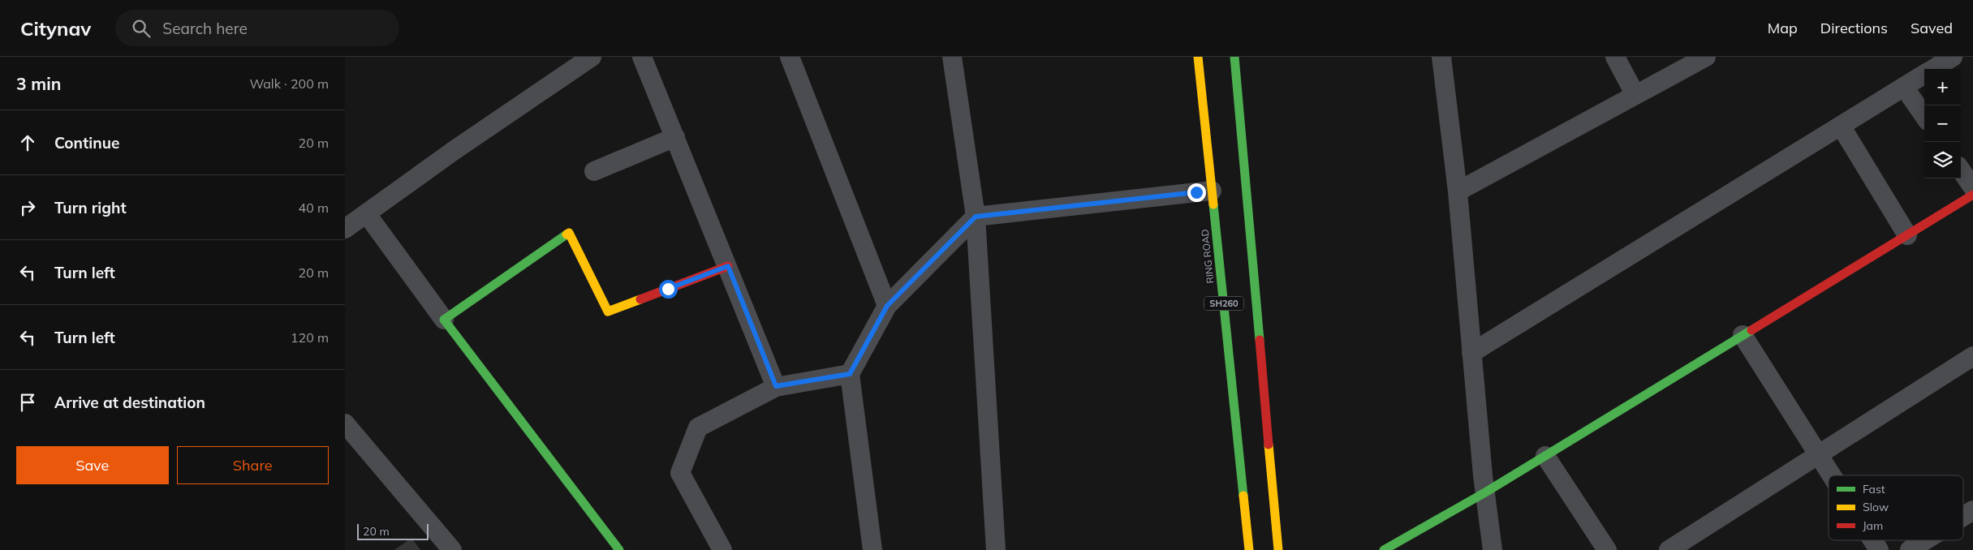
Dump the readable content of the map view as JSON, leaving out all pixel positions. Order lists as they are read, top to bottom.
{
  "streets": {
    "main road": ["RING ROAD", "SH260"]
  },
  "legend": ["Fast", "Slow", "Jam"],
  "scale_bar": "20 m",
  "page": {
    "header": "Citynav",
    "search": "Search here",
    "nav": ["Map", "Directions", "Saved"],
    "heading": ["3 min", "Walk · 200 m"],
    "map_buttons": ["+", "−"],
    "list": [
      ["Continue", "20 m"],
      ["Turn right", "40 m"],
      ["Turn left", "20 m"],
      ["Turn left", "120 m"],
      "Arrive at destination"
    ],
    "buttons": ["Save", "Share"],
    "scale": "20 m"
  }
}
